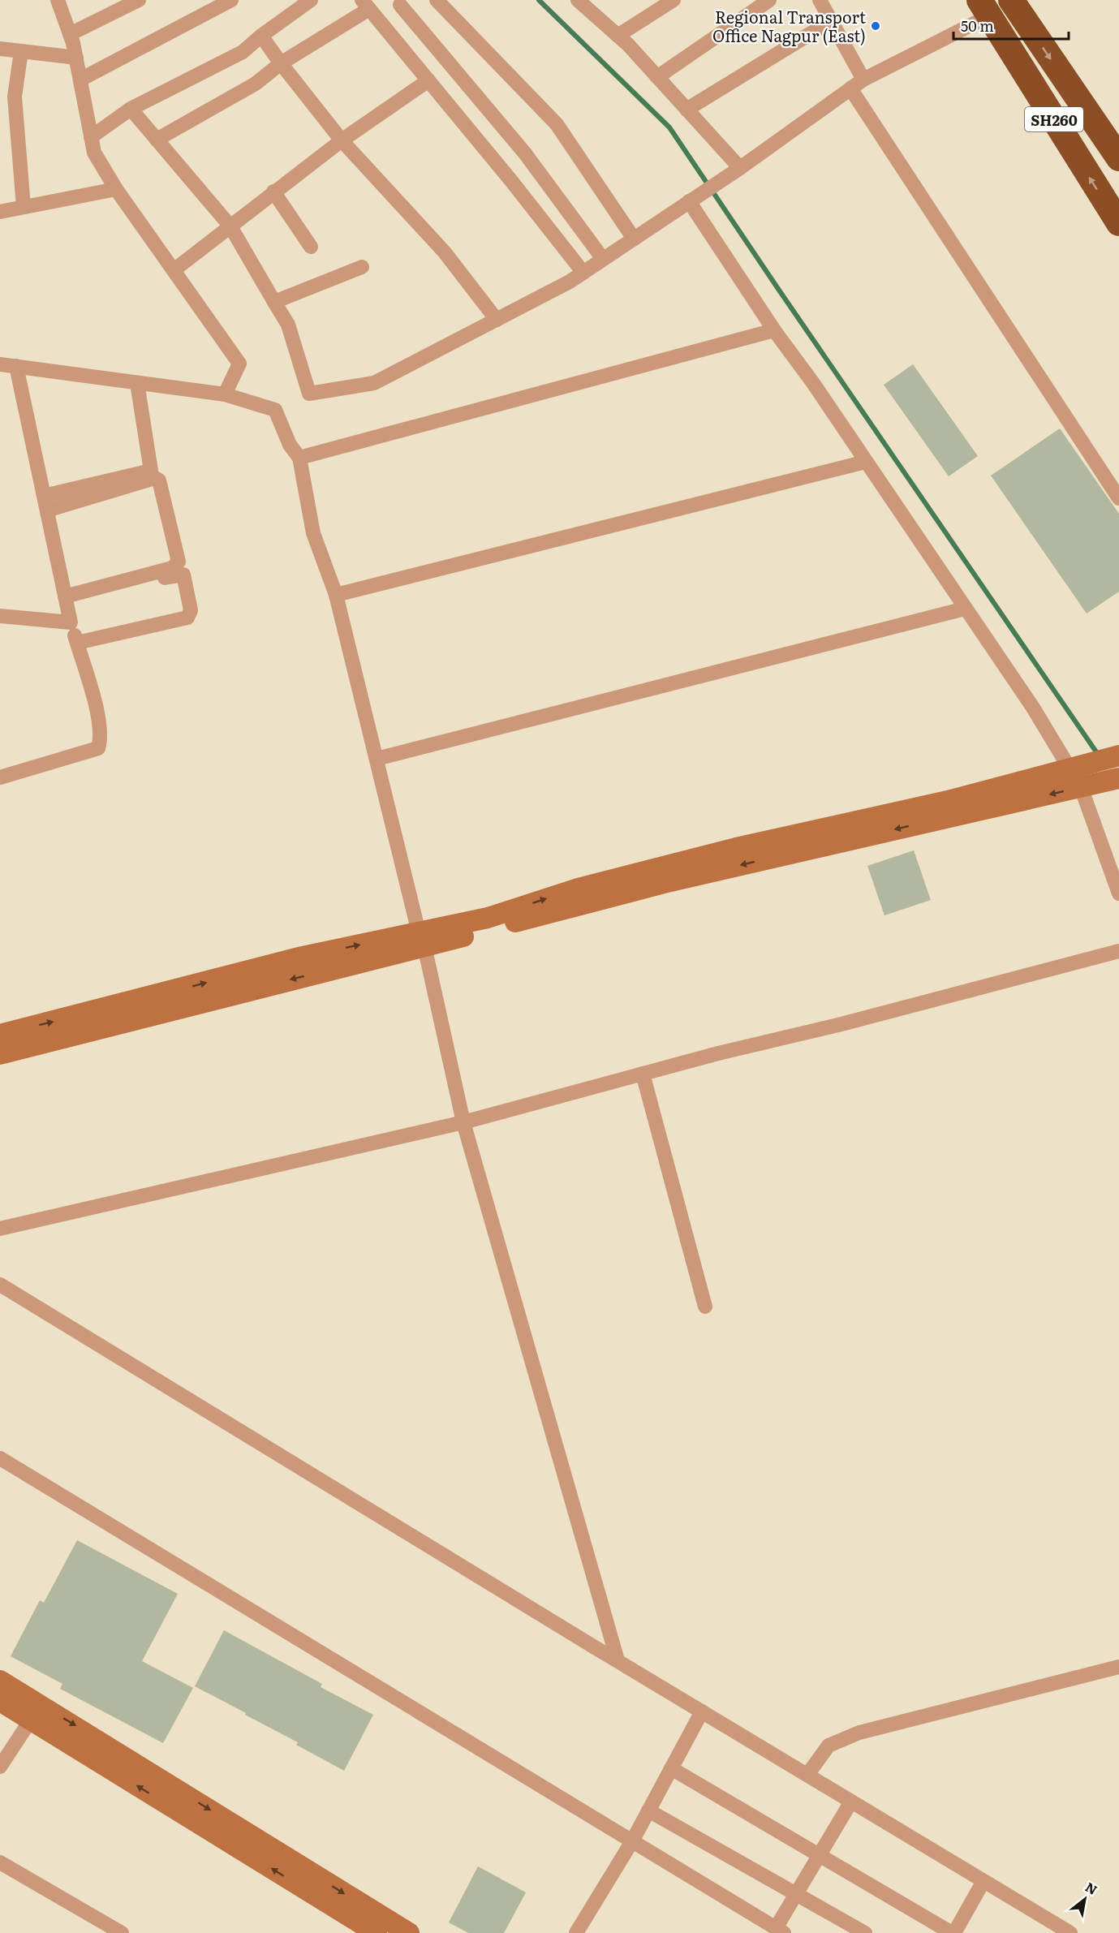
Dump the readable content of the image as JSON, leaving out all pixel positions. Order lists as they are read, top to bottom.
{
  "streets": {
    "highway": ["SH260"]
  },
  "places": ["Regional Transport Office Nagpur (East)"],
  "scale_bar": "50 m",
  "north": "top right"
}
